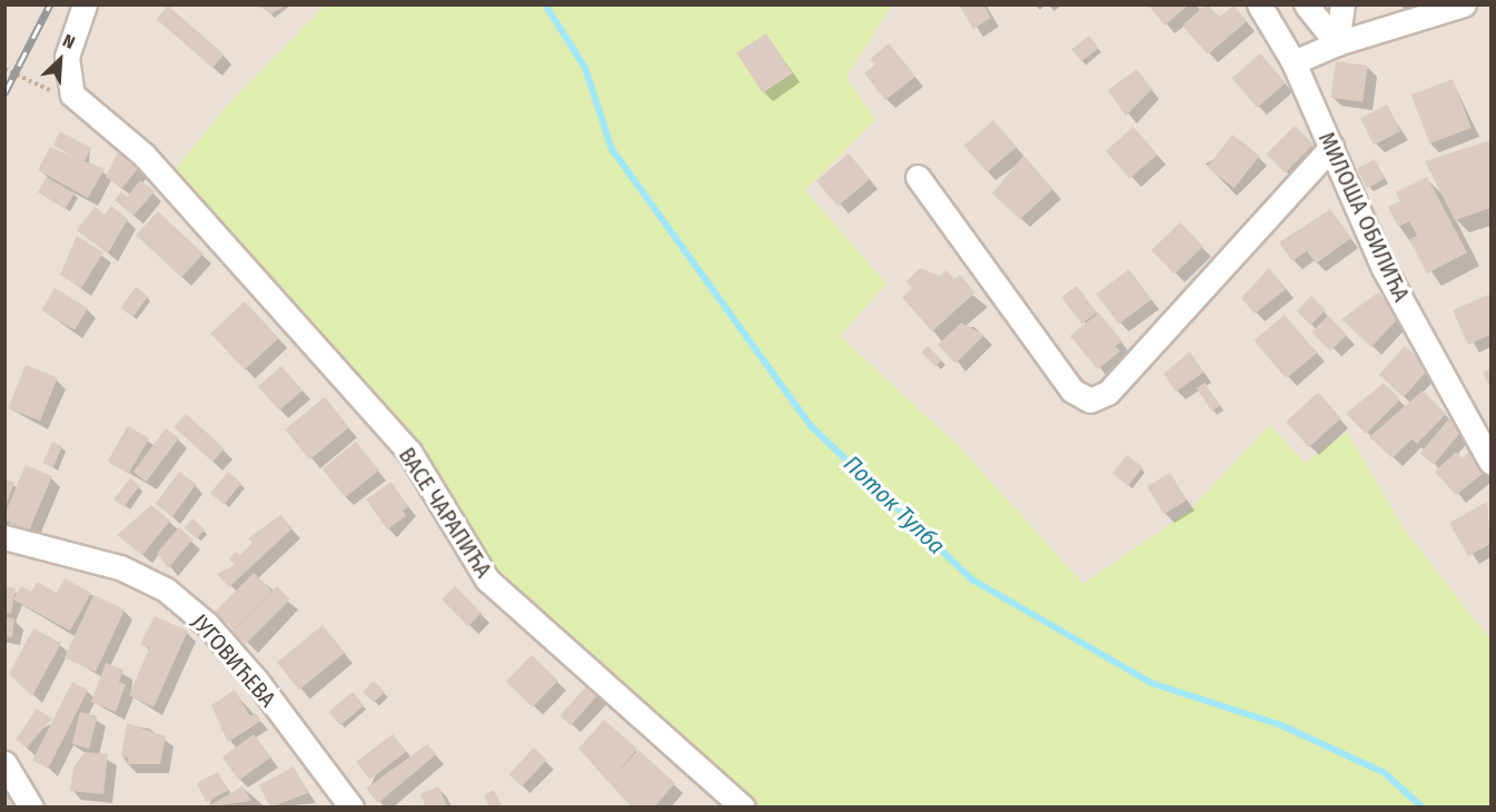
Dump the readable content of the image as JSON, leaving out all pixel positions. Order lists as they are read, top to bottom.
{
  "streets": {
    "street": ["МИЛОША ОБИЛИЋА", "ВАСЕ ЧАРАПИЋА", "ЈУГОВИЋЕВА"]
  },
  "water": ["Поток Тулба"],
  "north": "top right"
}
